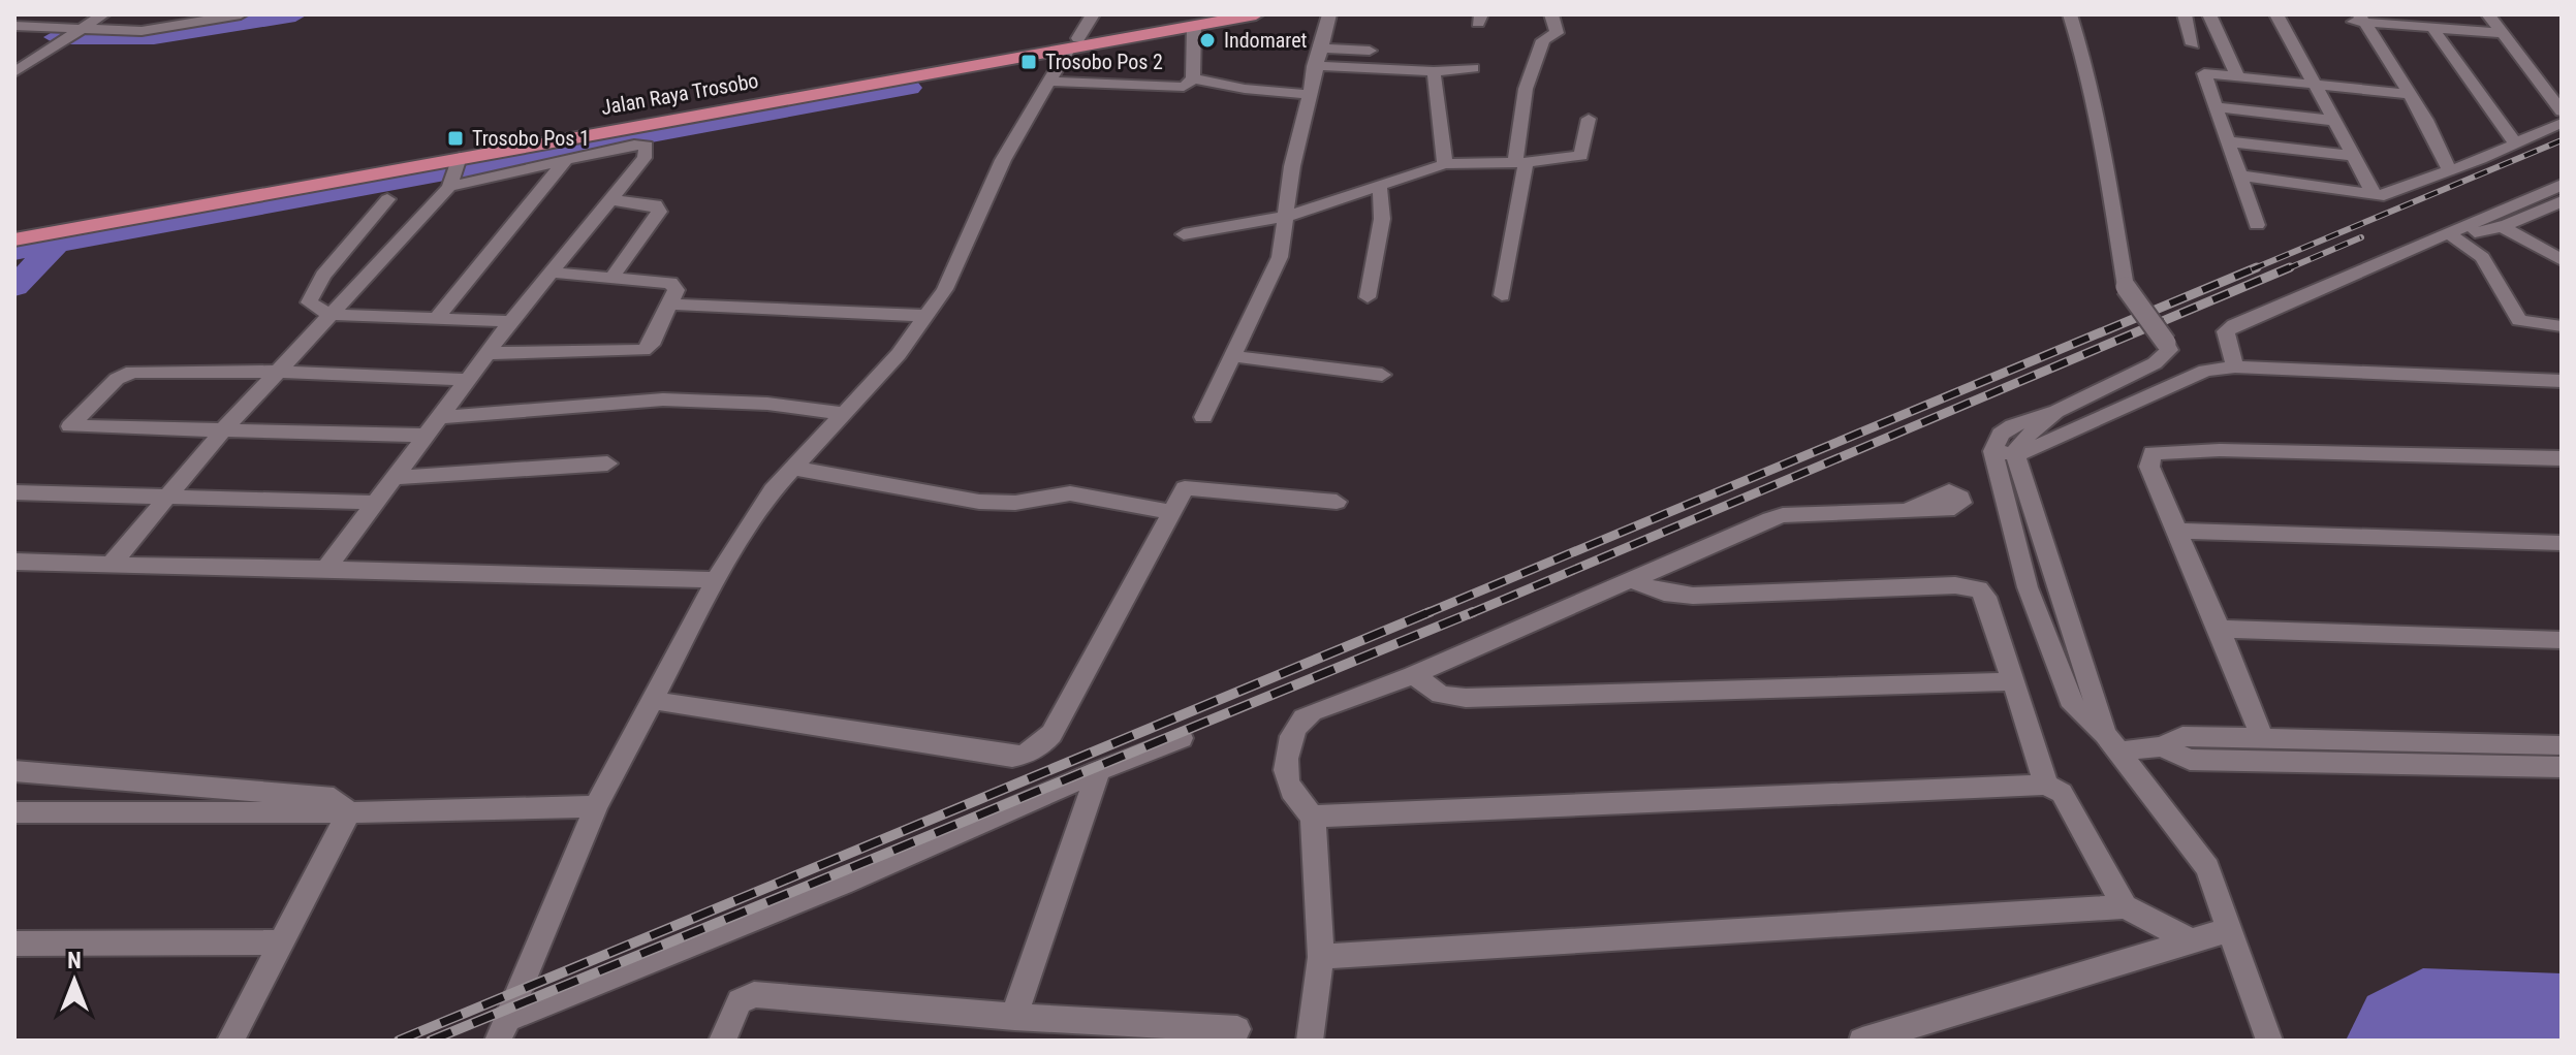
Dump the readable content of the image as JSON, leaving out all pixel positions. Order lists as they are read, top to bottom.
{
  "streets": {
    "highway": ["Jalan Raya Trosobo"]
  },
  "places": {
    "other": ["Indomaret"],
    "transit": ["Trosobo Pos 2", "Trosobo Pos 1"]
  },
  "north": "top"
}
